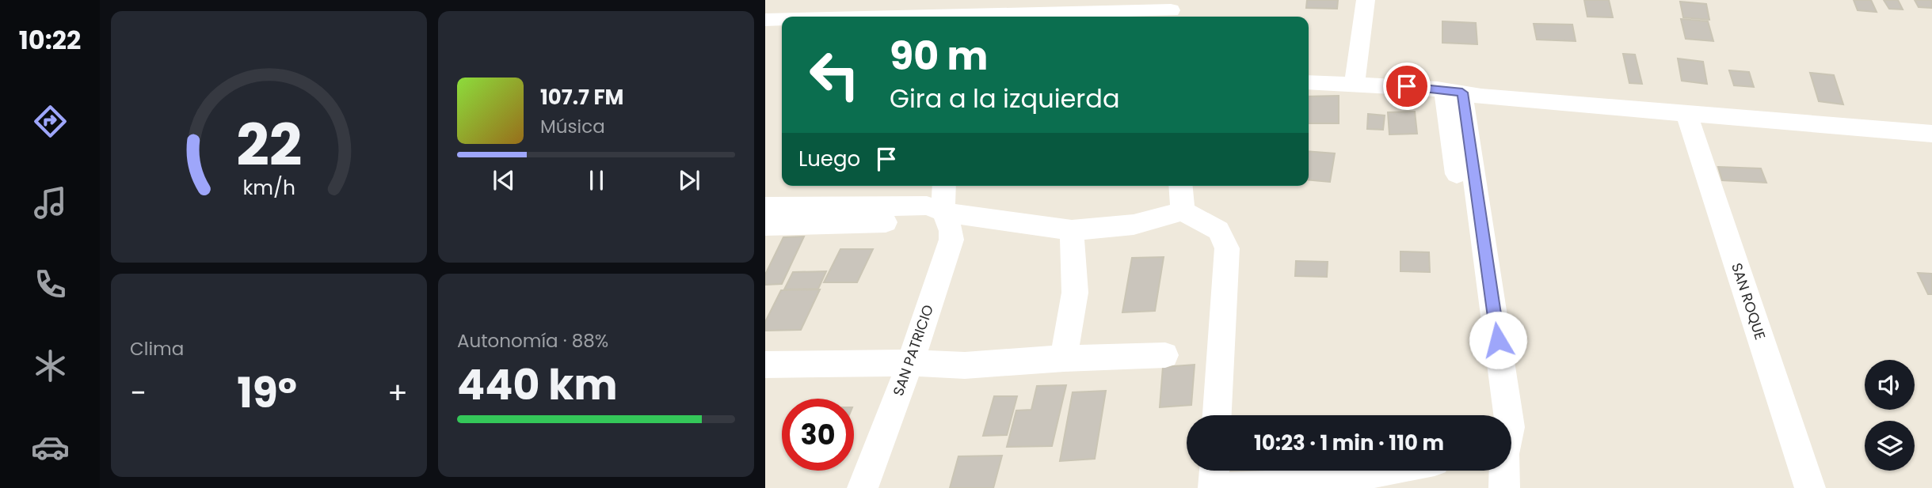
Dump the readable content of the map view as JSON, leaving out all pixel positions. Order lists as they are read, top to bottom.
{
  "streets": {
    "street": ["SAN ROQUE", "SAN PATRICIO"]
  },
  "page": {
    "tabs": "10:22",
    "turn": ["90 m", "Gira a la izquierda"],
    "song": ["107.7 FM", "Música"],
    "then": "Luego",
    "tile": [
      "Clima",
      ["Autonomía · 88%", "440 km"]
    ],
    "heat": ["−", "19°", "+"],
    "limit": "30",
    "trip": "10:23 · 1 min · 110 m",
    "gauge": ["22", "km/h"]
  }
}
